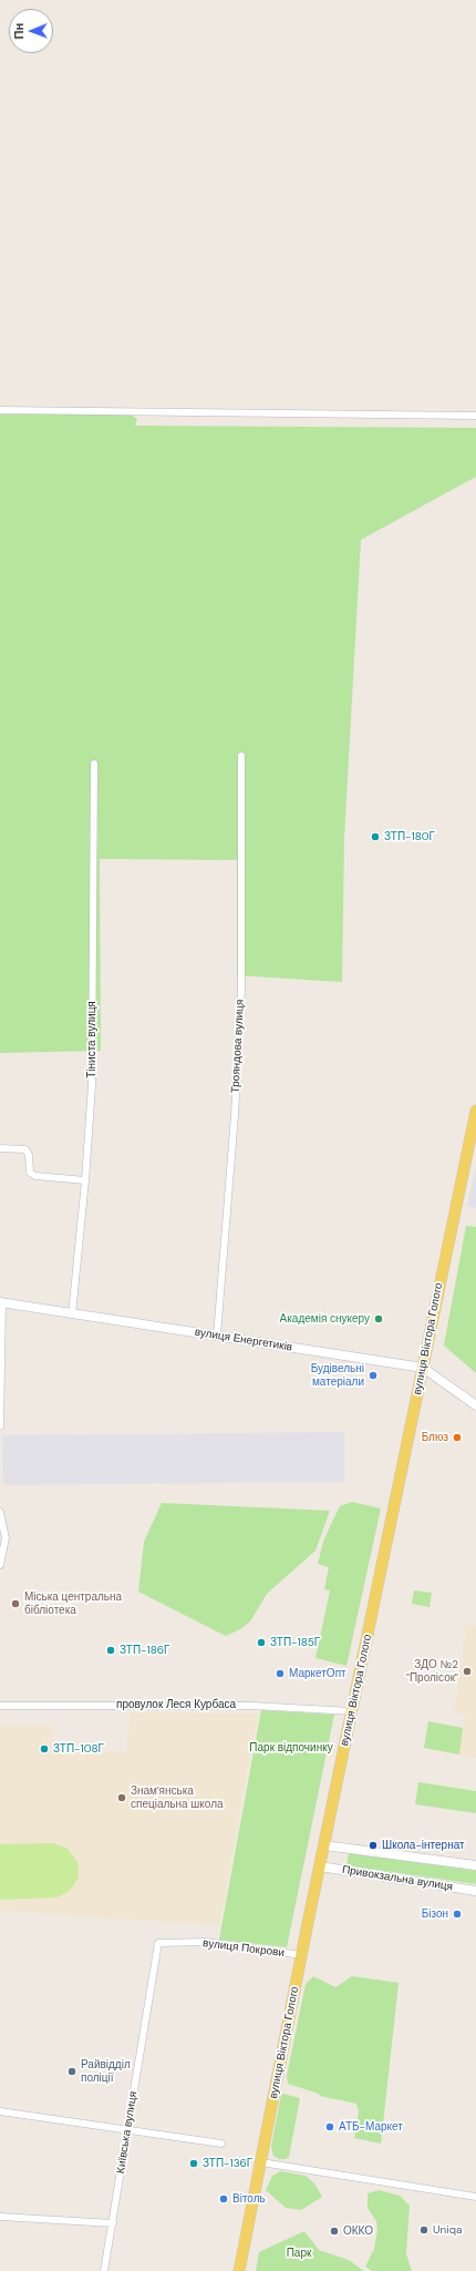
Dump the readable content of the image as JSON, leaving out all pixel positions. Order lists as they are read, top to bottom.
{
  "streets": {
    "main road": ["вулиця Віктора Голого"],
    "street": [
      "Тіниста вулиця",
      "Трояндова вулиця",
      "вулиця Енергетиків",
      "провулок Леся Курбаса",
      "Привокзальна вулиця",
      "вулиця Покрови",
      "Київська вулиця"
    ]
  },
  "crossings": [
    ["Тіниста вулиця", "вулиця Енергетиків"],
    ["Трояндова вулиця", "вулиця Енергетиків"],
    ["вулиця Віктора Голого", "вулиця Енергетиків"],
    ["вулиця Віктора Голого", "провулок Леся Курбаса"],
    ["вулиця Віктора Голого", "Привокзальна вулиця"],
    ["вулиця Віктора Голого", "вулиця Покрови"],
    ["вулиця Покрови", "Київська вулиця"]
  ],
  "parks": ["Парк відпочинку", "Парк"],
  "places": [
    "ЗТП-180Г",
    "Академія снукеру",
    "Будівельні матеріали",
    "Блюз",
    "Міська центральна бібліотека",
    "ЗТП-185Г",
    "ЗТП-186Г",
    "ЗДО №2 \"Пролісок\"",
    "МаркетОпт",
    "ЗТП-108Г",
    "Знам'янська спеціальна школа",
    "Школа-інтернат",
    "Бізон",
    "Райвідділ поліції",
    "АТБ-Маркет",
    "ЗТП-136Г",
    "Вітоль",
    "Uniqa",
    "ОККО"
  ],
  "north": "left"
}
